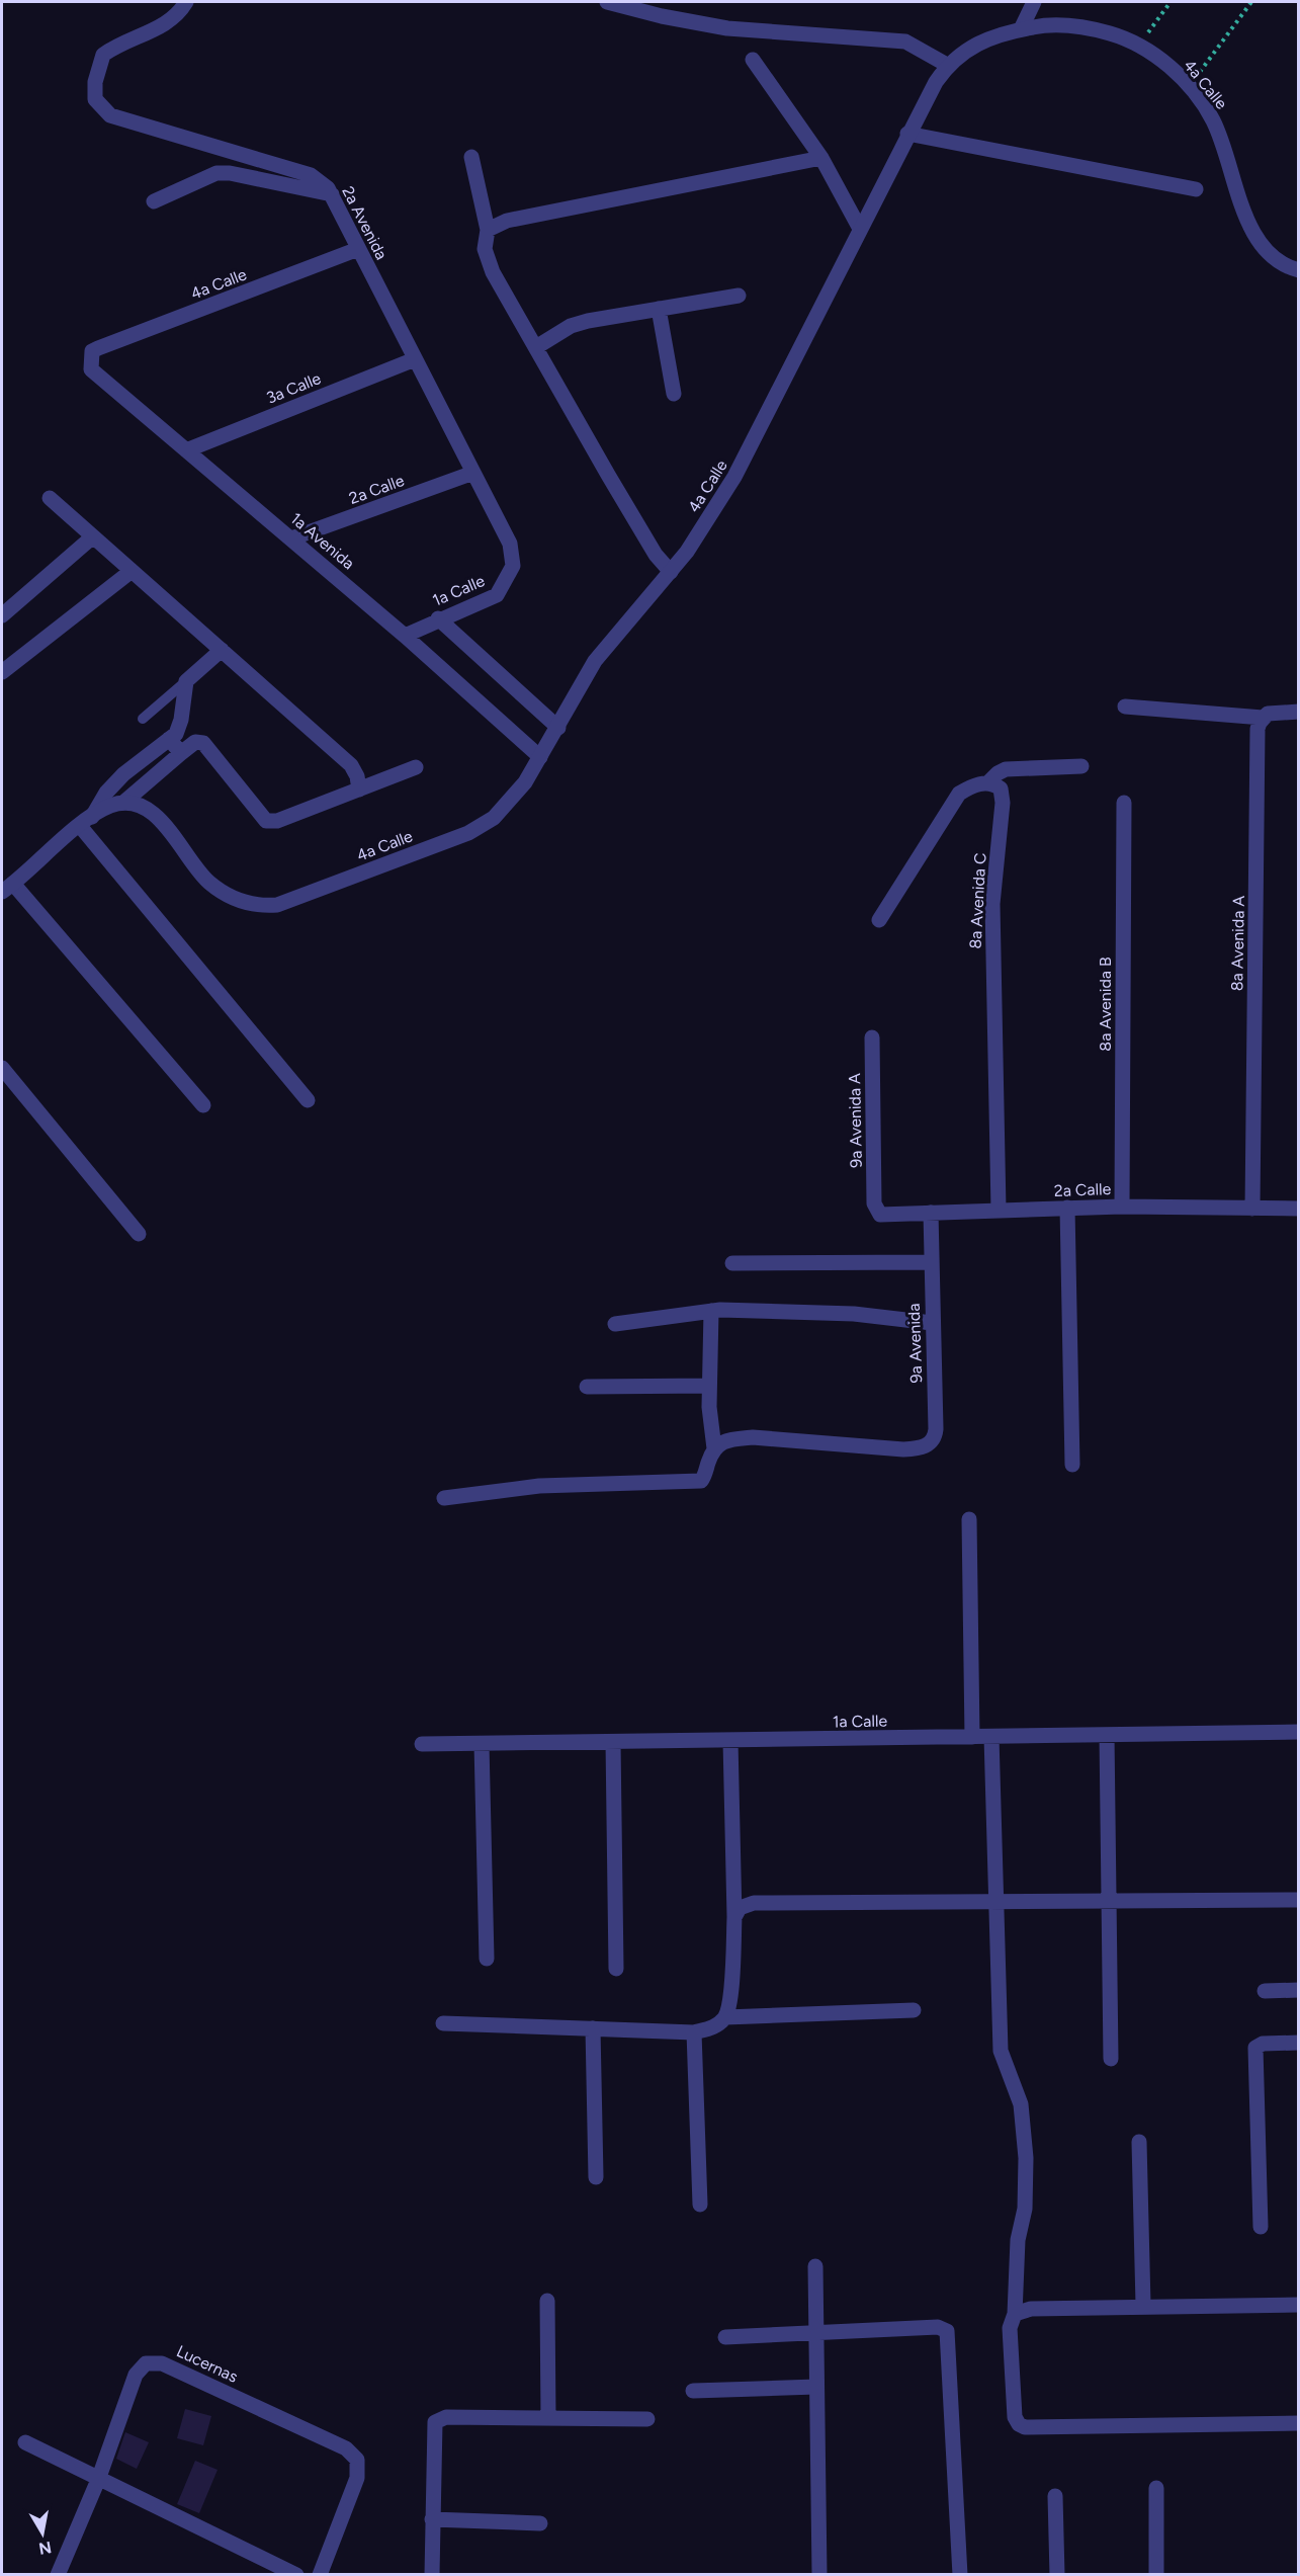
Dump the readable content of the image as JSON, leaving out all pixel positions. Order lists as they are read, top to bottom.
{
  "streets": {
    "street": [
      "4a Calle",
      "2a Avenida",
      "3a Calle",
      "2a Calle",
      "1a Avenida",
      "1a Calle",
      "8a Avenida C",
      "8a Avenida A",
      "8a Avenida B",
      "9a Avenida A",
      "9a Avenida",
      "Lucernas"
    ]
  },
  "crossings": [
    ["4a Calle", "2a Avenida"],
    ["4a Calle", "1a Avenida"],
    ["2a Avenida", "3a Calle"],
    ["2a Avenida", "2a Calle"],
    ["2a Avenida", "1a Calle"],
    ["3a Calle", "1a Avenida"],
    ["2a Calle", "1a Avenida"],
    ["2a Calle", "8a Avenida C"],
    ["2a Calle", "8a Avenida A"],
    ["2a Calle", "8a Avenida B"],
    ["2a Calle", "9a Avenida A"],
    ["2a Calle", "9a Avenida"],
    ["1a Avenida", "1a Calle"]
  ],
  "north": "bottom"
}
